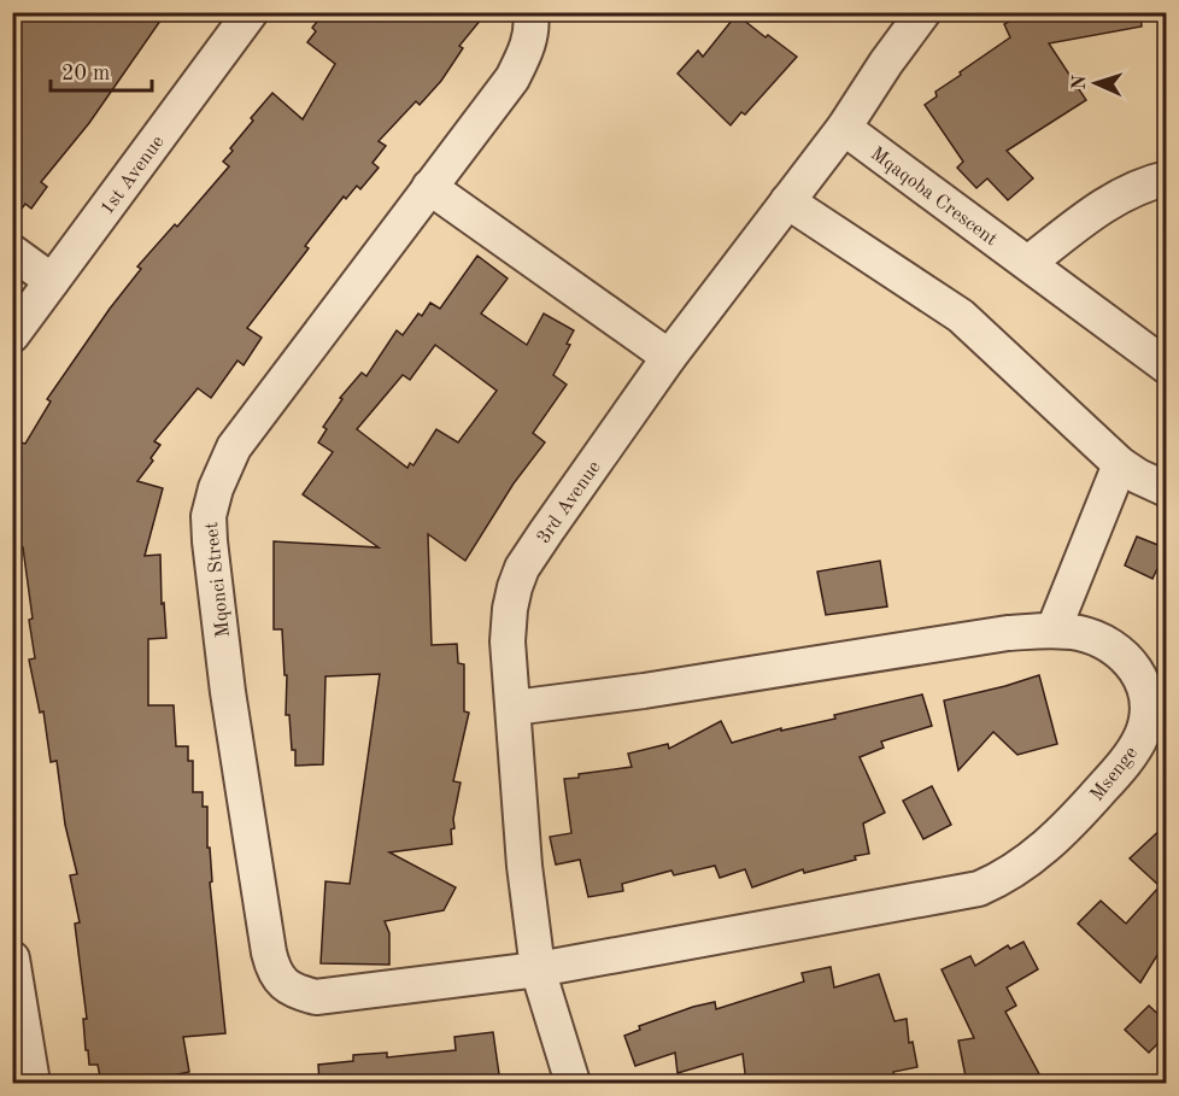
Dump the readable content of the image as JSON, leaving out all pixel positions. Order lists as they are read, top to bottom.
{
  "streets": {
    "street": [
      "1st Avenue",
      "Mqaqoba Crescent",
      "3rd Avenue",
      "Mqonci Street",
      "Msenge"
    ]
  },
  "crossings": [
    ["Mqaqoba Crescent", "3rd Avenue"],
    ["3rd Avenue", "Mqonci Street"],
    ["3rd Avenue", "Msenge"],
    ["Mqonci Street", "Msenge"]
  ],
  "scale_bar": "20 m",
  "north": "left"
}
